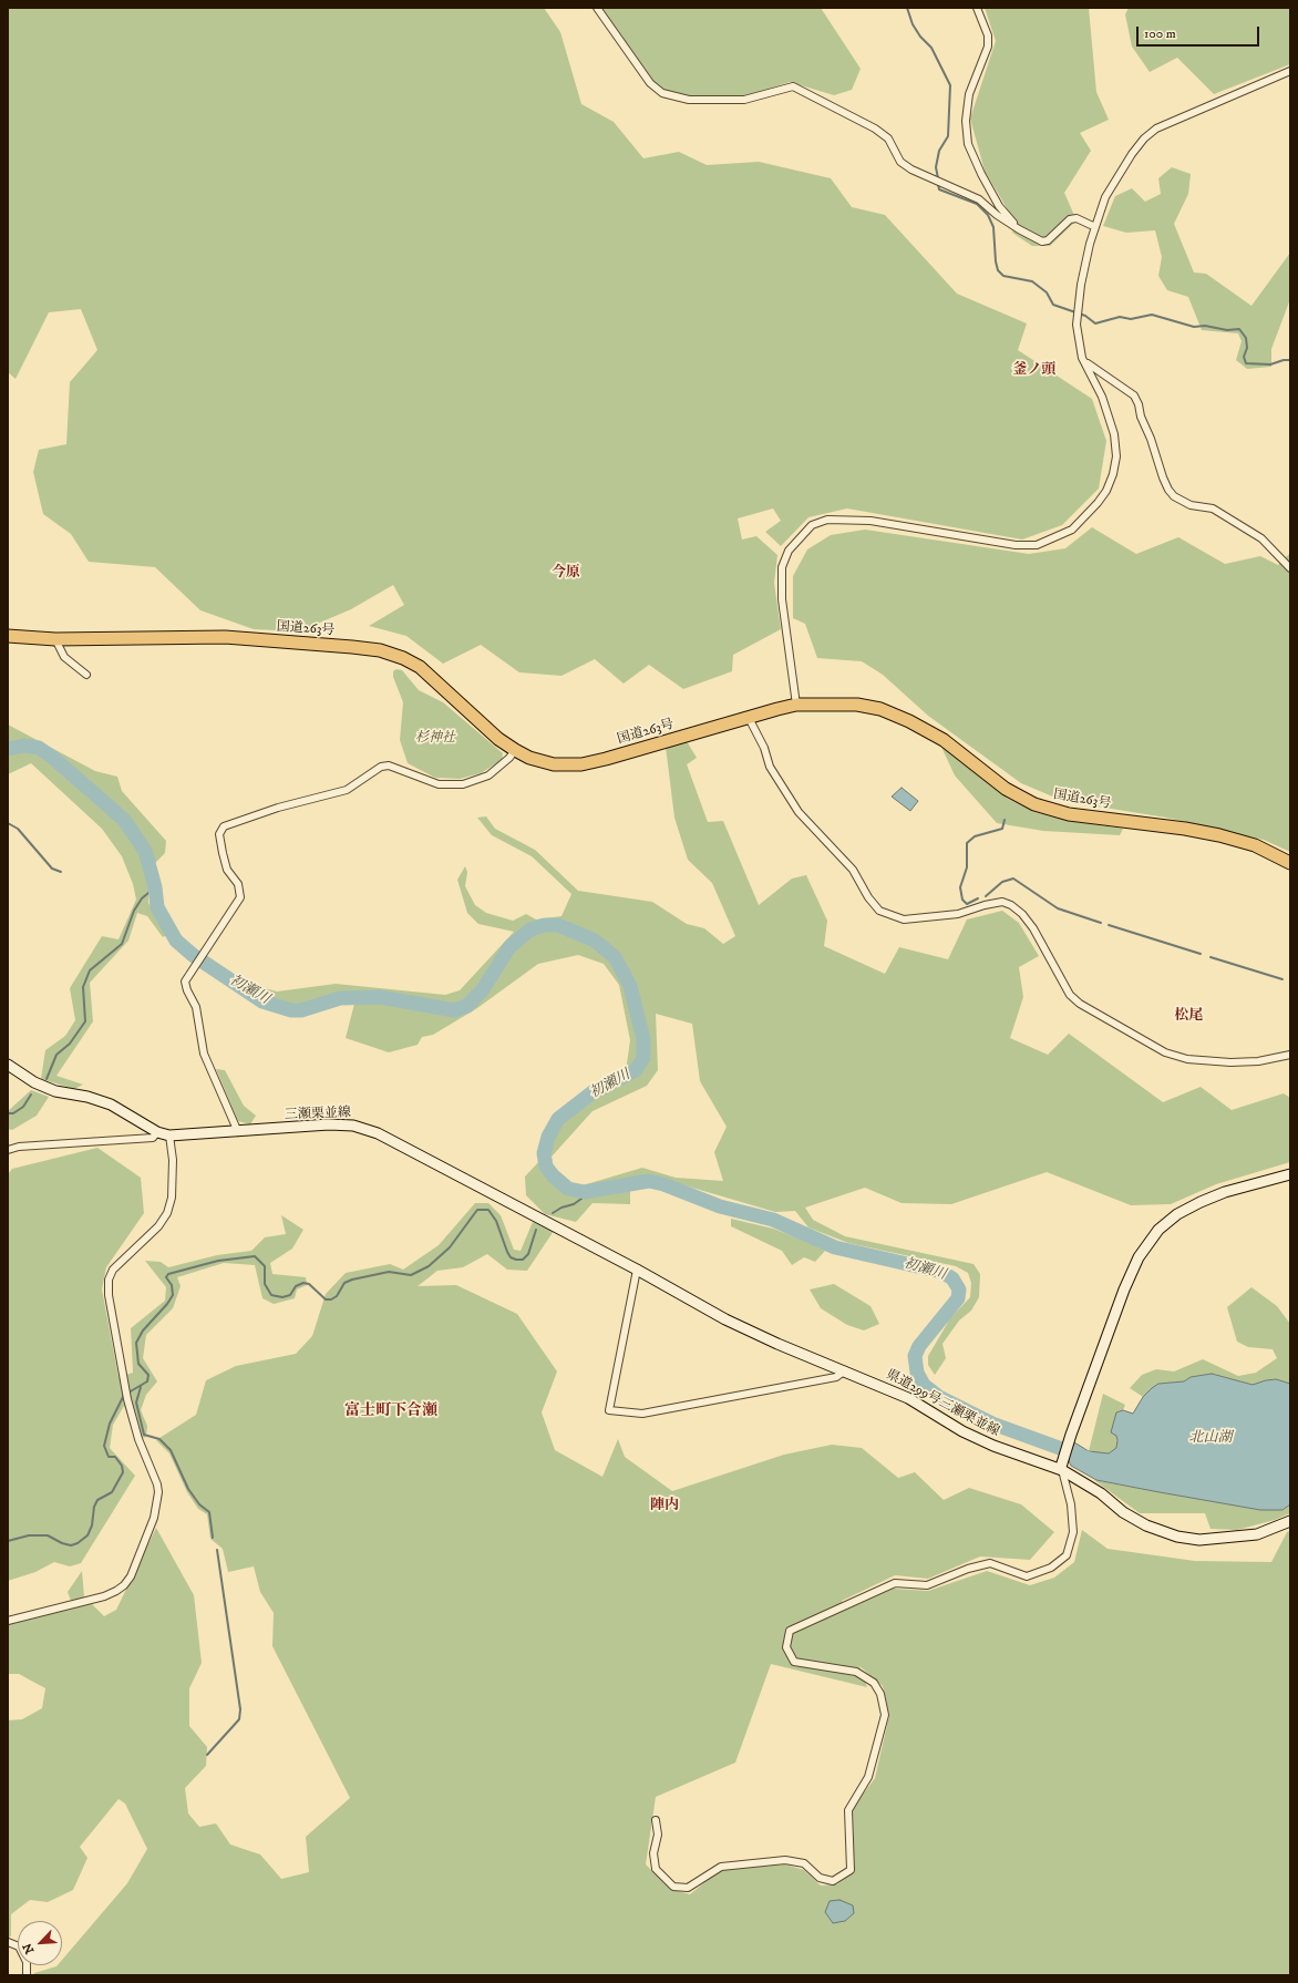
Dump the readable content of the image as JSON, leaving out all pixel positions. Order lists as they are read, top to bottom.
{
  "streets": {
    "highway": ["国道263号"],
    "main road": ["三瀬栗並線", "県道299号三瀬栗並線"]
  },
  "crossings": [
    ["三瀬栗並線", "県道299号三瀬栗並線"]
  ],
  "districts": [
    "釜ノ頭",
    "今原",
    "松尾",
    "富士町下合瀬",
    "陣内"
  ],
  "water": ["初瀬川", "北山湖"],
  "parks": ["杉神社"],
  "scale_bar": "100 m",
  "north": "bottom left"
}
